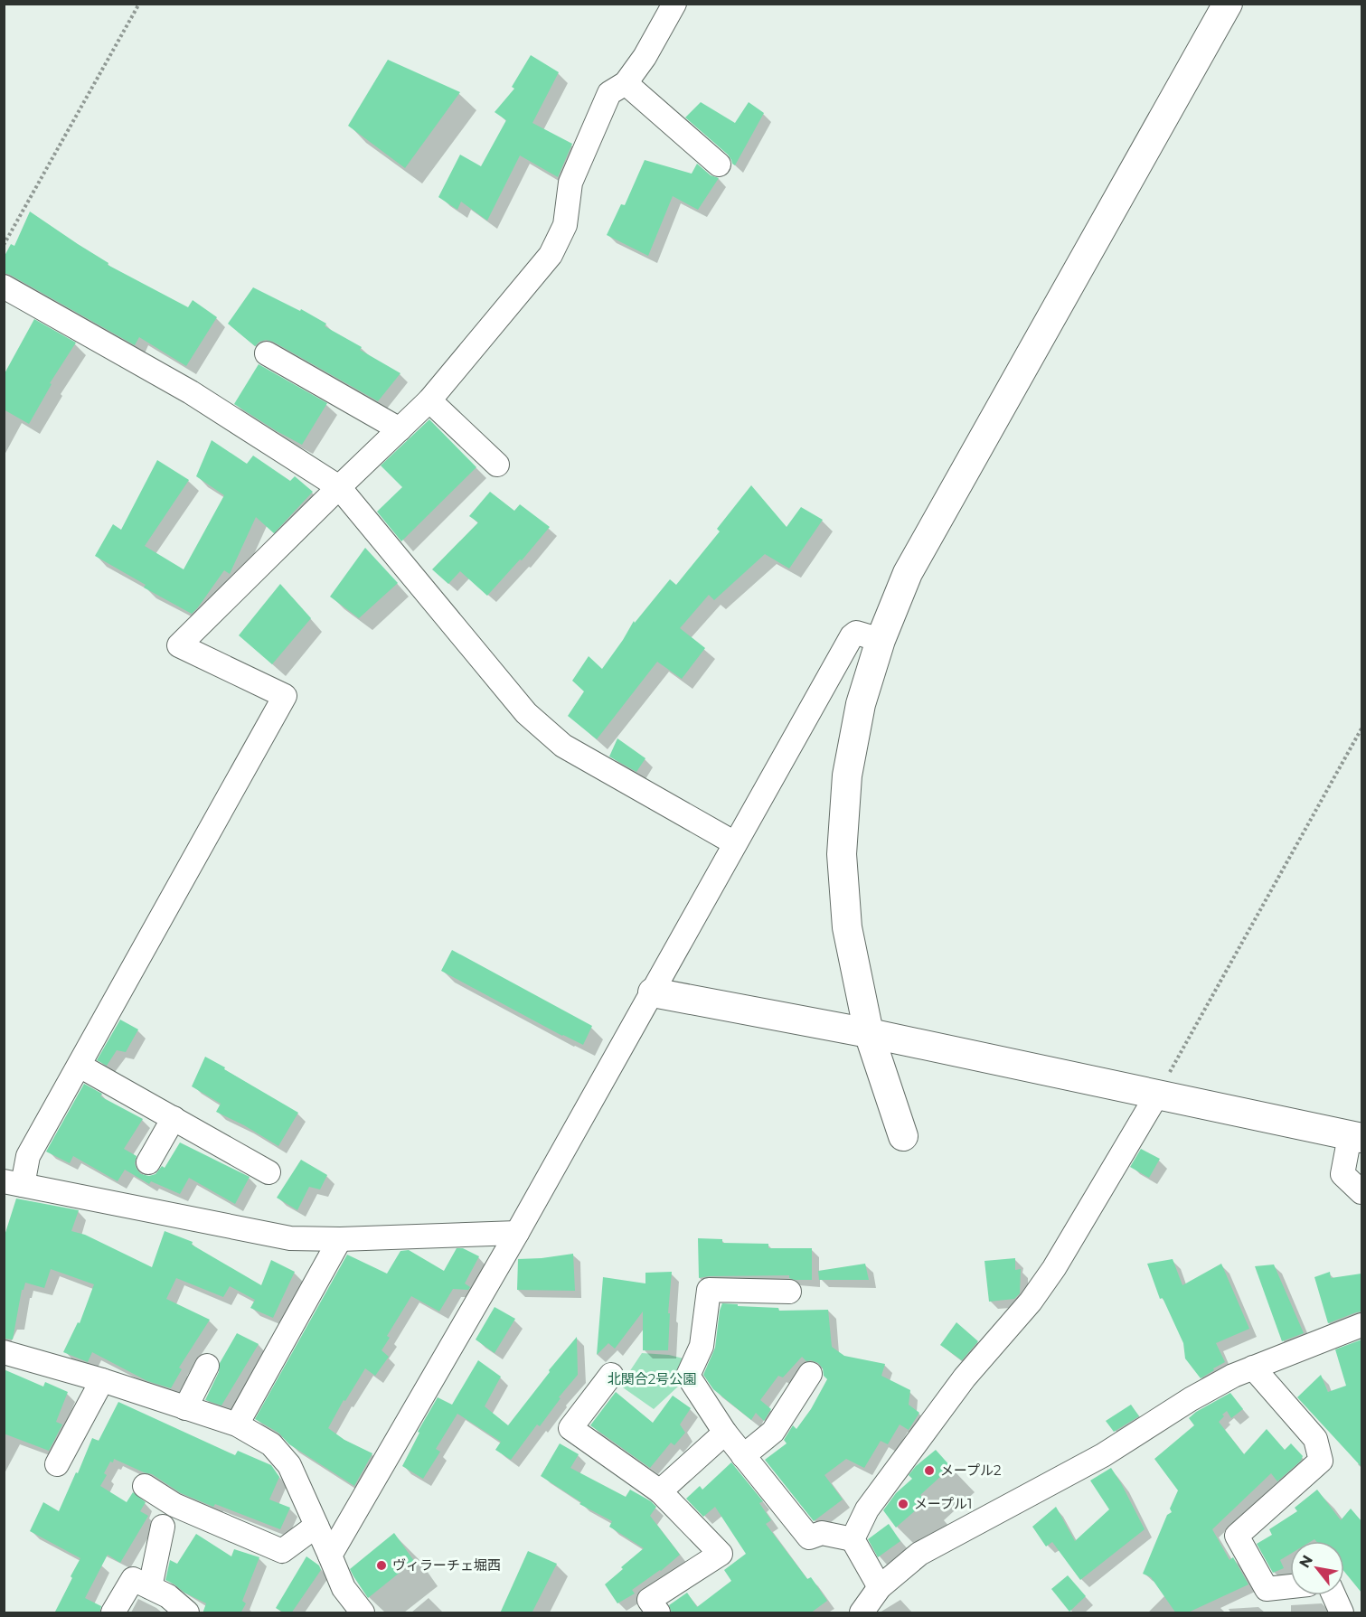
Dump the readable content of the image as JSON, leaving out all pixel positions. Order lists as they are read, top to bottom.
{
  "parks": ["北関合2号公園"],
  "places": ["メープル2", "メープル1", "ヴィラーチェ堀西"],
  "north": "top left"
}
